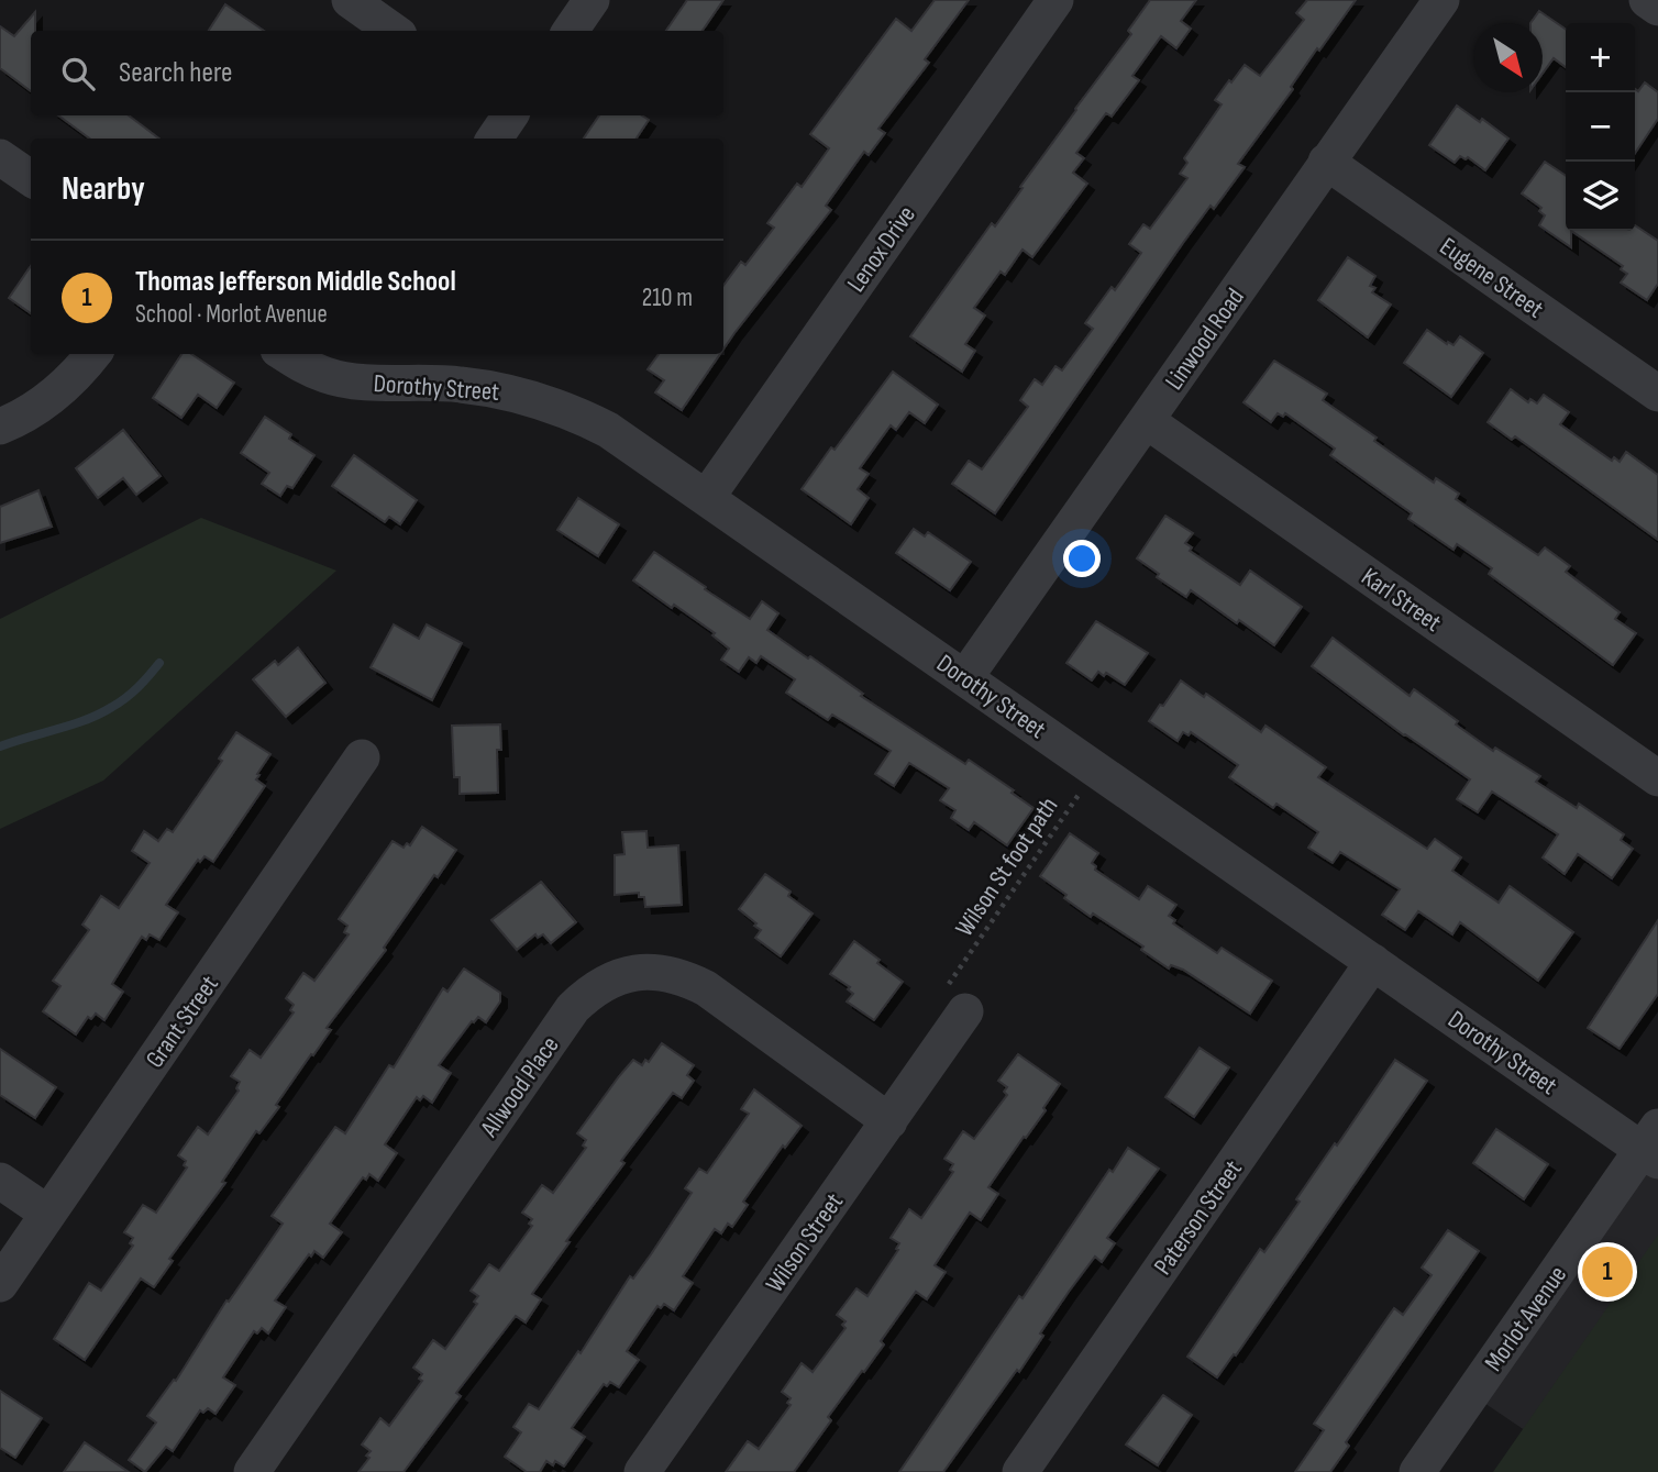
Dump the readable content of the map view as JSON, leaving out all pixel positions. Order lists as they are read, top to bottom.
{
  "streets": {
    "street": [
      "Lenox Drive",
      "Eugene Street",
      "Linwood Road",
      "Dorothy Street",
      "Karl Street",
      "Grant Street",
      "Allwood Place",
      "Paterson Street",
      "Wilson Street",
      "Morlot Avenue"
    ],
    "path": ["Wilson St foot path"]
  },
  "crossings": [
    ["Lenox Drive", "Dorothy Street"],
    ["Eugene Street", "Linwood Road"],
    ["Linwood Road", "Dorothy Street"],
    ["Linwood Road", "Karl Street"],
    ["Dorothy Street", "Wilson St foot path"],
    ["Dorothy Street", "Paterson Street"],
    ["Dorothy Street", "Morlot Avenue"],
    ["Wilson St foot path", "Wilson Street"],
    ["Allwood Place", "Wilson Street"]
  ],
  "north": "bottom right",
  "page": {
    "map_buttons": ["+", "−"],
    "search": "Search here",
    "heading": "Nearby",
    "list": [
      {
        "mark": "1",
        "name": "Thomas Jefferson Middle School",
        "note": "School · Morlot Avenue",
        "value": "210 m"
      }
    ],
    "pins": "1"
  }
}
